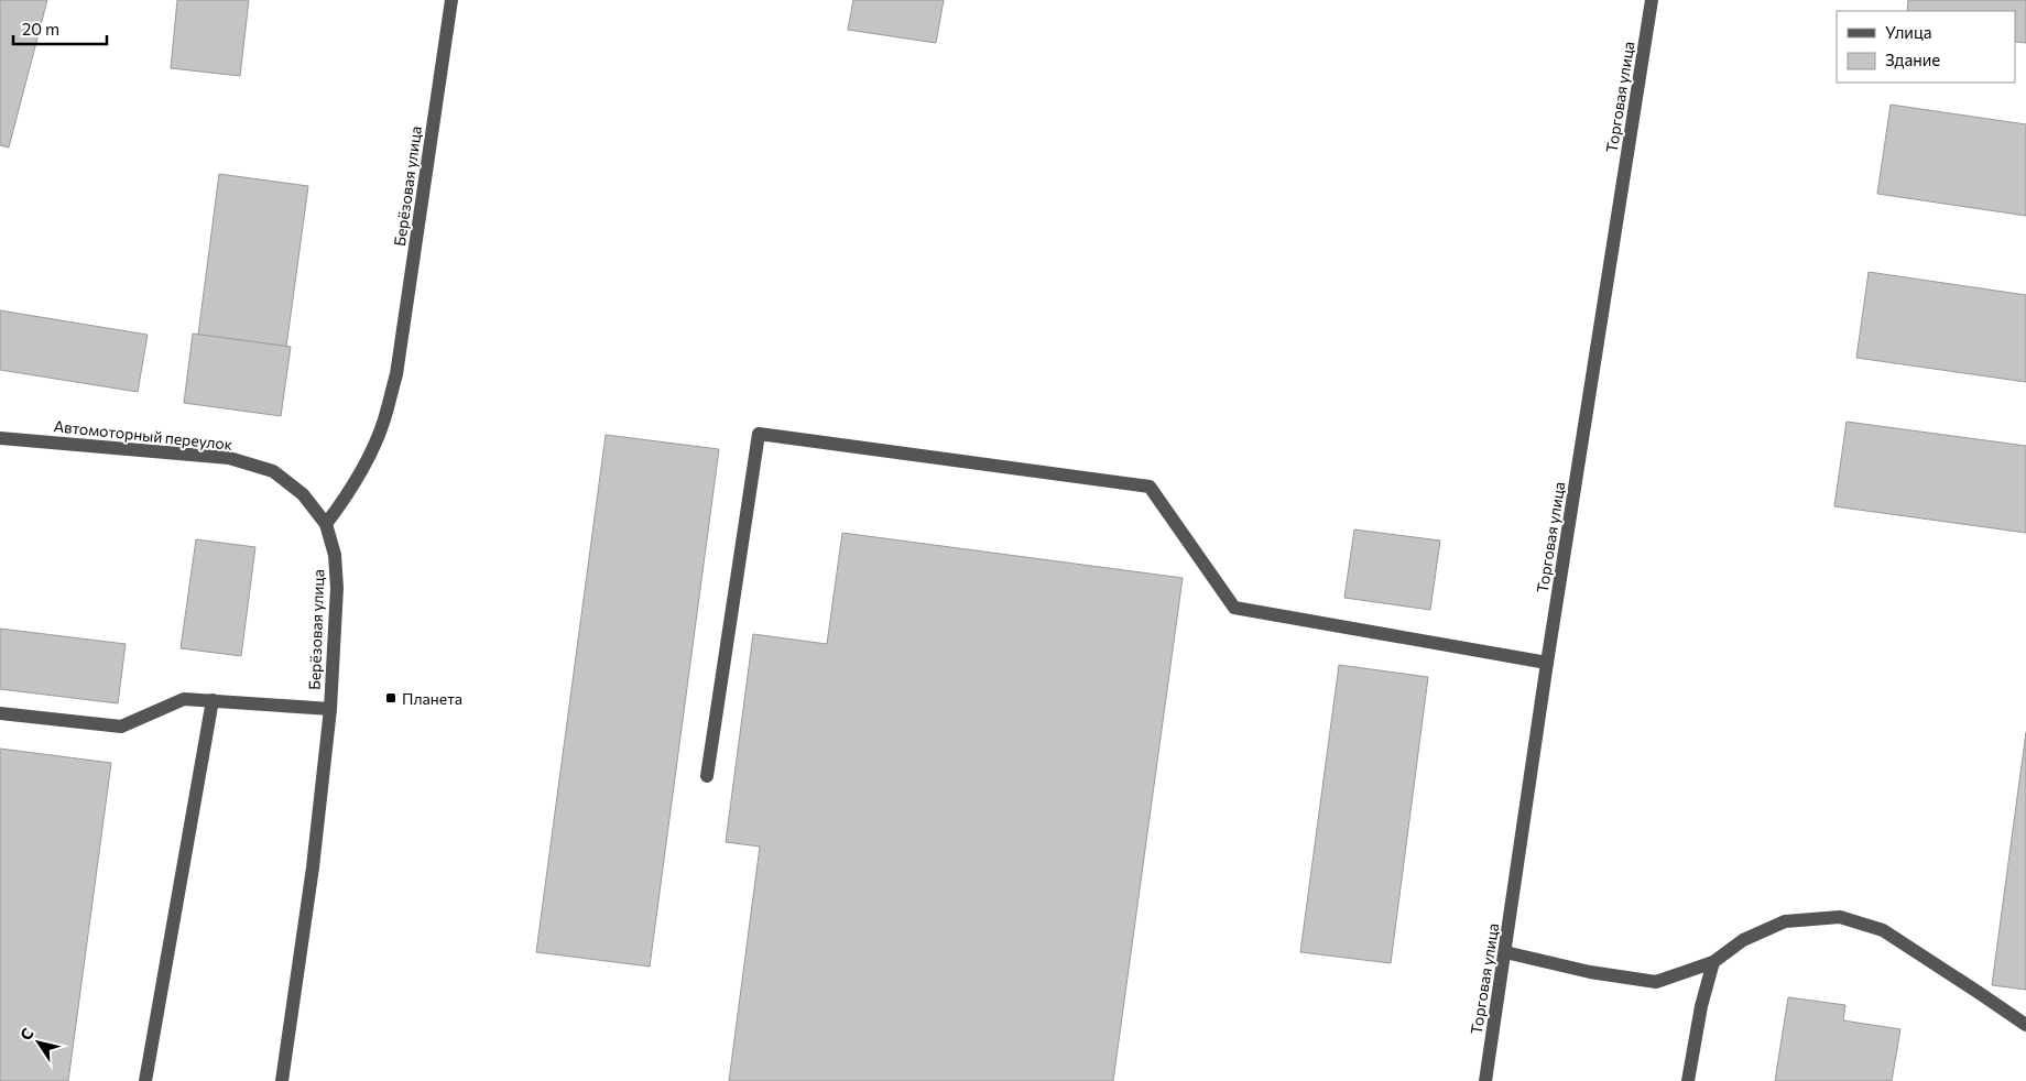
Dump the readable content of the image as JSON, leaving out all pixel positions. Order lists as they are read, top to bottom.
{
  "streets": {
    "street": ["Торговая улица", "Берёзовая улица", "Автомоторный переулок"]
  },
  "crossings": [
    ["Берёзовая улица", "Автомоторный переулок"]
  ],
  "places": {
    "transit": ["Планета"]
  },
  "legend": ["Улица", "Здание"],
  "scale_bar": "20 m",
  "north": "top left"
}
